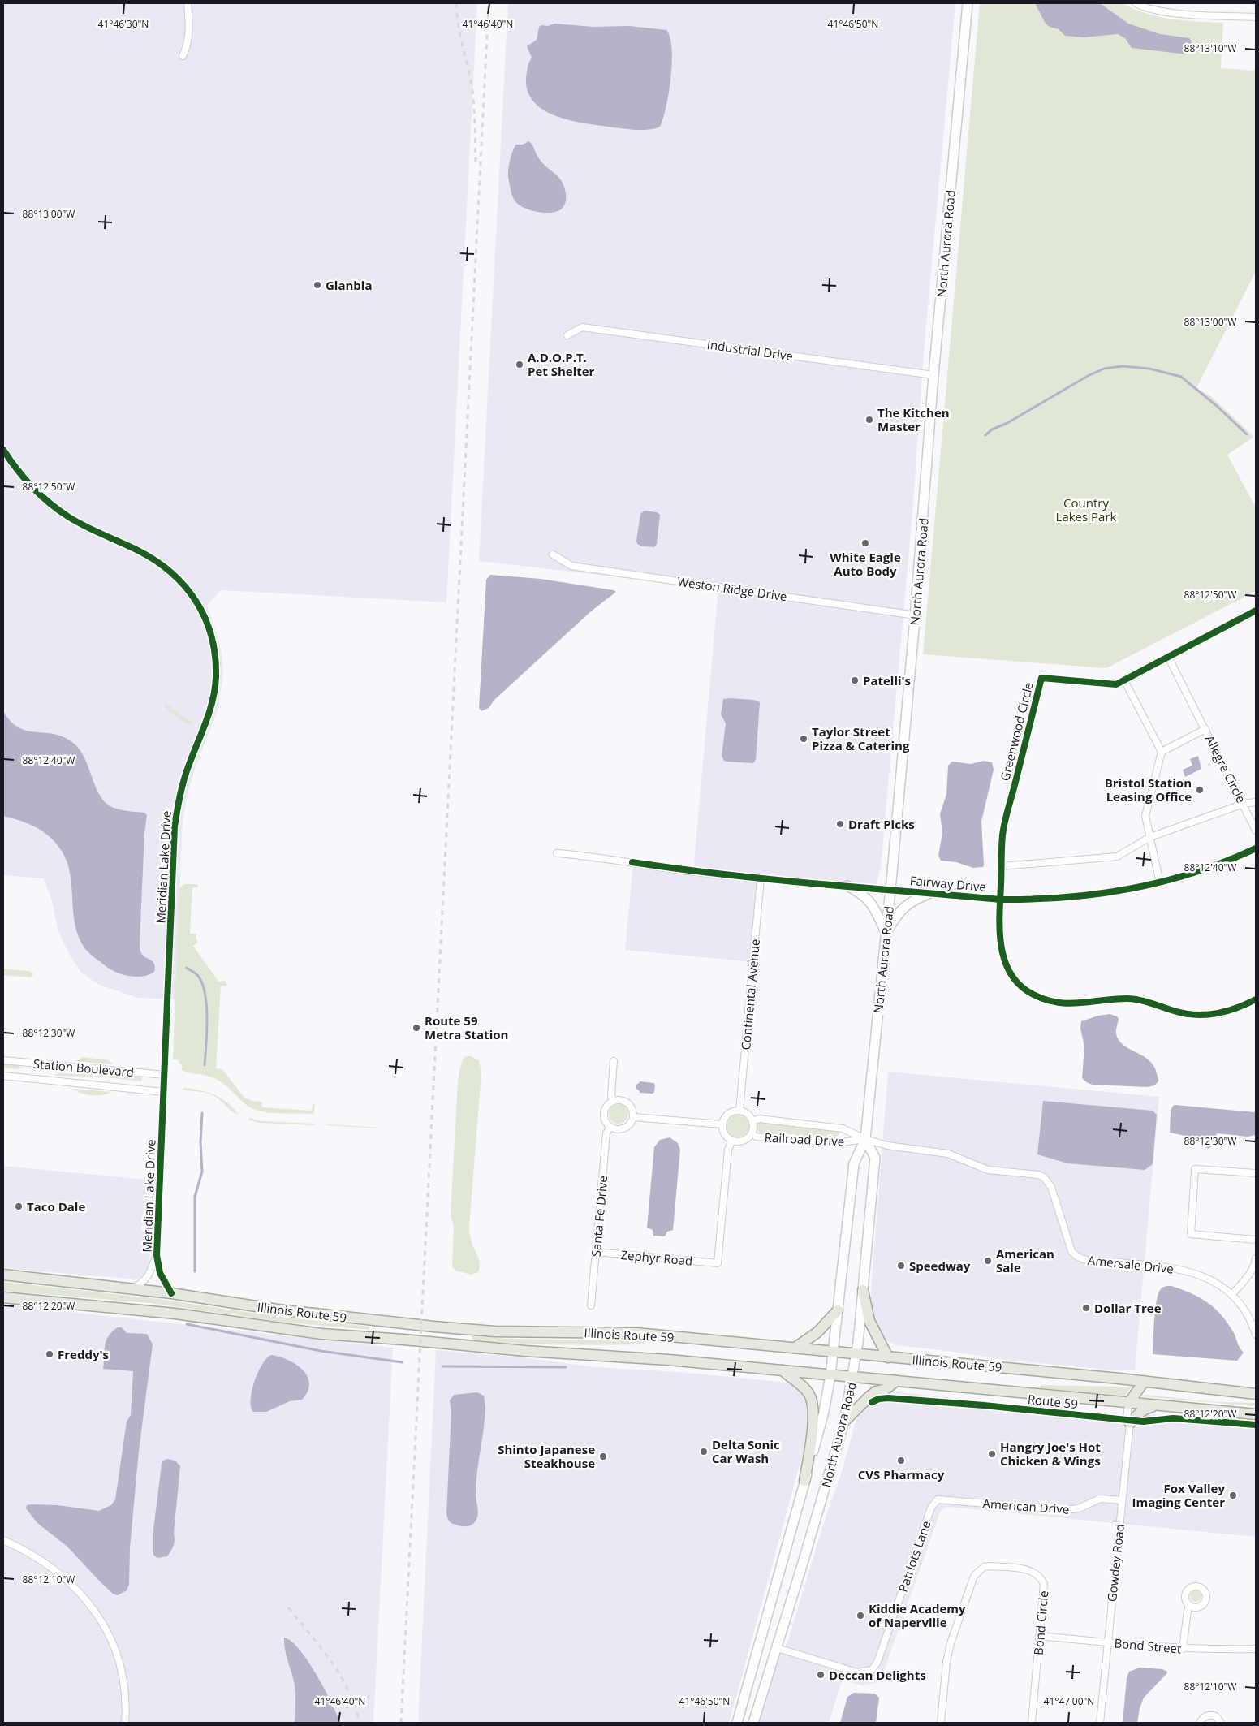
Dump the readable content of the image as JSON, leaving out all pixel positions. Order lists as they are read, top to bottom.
{
  "streets": {
    "main road": ["North Aurora Road", "Illinois Route 59"],
    "street": [
      "Industrial Drive",
      "Weston Ridge Drive",
      "Greenwood Circle",
      "Allegre Circle",
      "Meridian Lake Drive",
      "Fairway Drive",
      "Continental Avenue",
      "Station Boulevard",
      "Railroad Drive",
      "Santa Fe Drive",
      "Zephyr Road",
      "Amersale Drive",
      "American Drive",
      "Patriots Lane",
      "Gowdey Road",
      "Bond Circle",
      "Bond Street"
    ],
    "cycle path": ["Route 59"]
  },
  "crossings": [
    ["North Aurora Road", "Industrial Drive"],
    ["North Aurora Road", "Weston Ridge Drive"],
    ["North Aurora Road", "Fairway Drive"],
    ["North Aurora Road", "Railroad Drive"],
    ["North Aurora Road", "Amersale Drive"],
    ["North Aurora Road", "Illinois Route 59"],
    ["North Aurora Road", "Patriots Lane"],
    ["Greenwood Circle", "Allegre Circle"],
    ["Greenwood Circle", "Fairway Drive"],
    ["Meridian Lake Drive", "Station Boulevard"],
    ["Meridian Lake Drive", "Illinois Route 59"],
    ["Fairway Drive", "Continental Avenue"],
    ["Continental Avenue", "Railroad Drive"],
    ["Continental Avenue", "Zephyr Road"],
    ["Railroad Drive", "Zephyr Road"],
    ["Railroad Drive", "Amersale Drive"],
    ["Santa Fe Drive", "Zephyr Road"],
    ["Illinois Route 59", "Gowdey Road"],
    ["American Drive", "Patriots Lane"],
    ["American Drive", "Gowdey Road"],
    ["Gowdey Road", "Bond Street"],
    ["Bond Circle", "Bond Street"]
  ],
  "parks": ["Country Lakes Park"],
  "places": [
    "Glanbia",
    "A.D.O.P.T. Pet Shelter",
    "The Kitchen Master",
    "White Eagle Auto Body",
    "Patelli's",
    "Taylor Street Pizza & Catering",
    "Bristol Station Leasing Office",
    "Draft Picks",
    "Route 59 Metra Station",
    "Taco Dale",
    "American Sale",
    "Speedway",
    "Dollar Tree",
    "Freddy's",
    "Delta Sonic Car Wash",
    "Hangry Joe's Hot Chicken & Wings",
    "Shinto Japanese Steakhouse",
    "CVS Pharmacy",
    "Fox Valley Imaging Center",
    "Kiddie Academy of Naperville",
    "Deccan Delights"
  ],
  "coordinates": [
    "41°46'30\"N",
    "41°46'40\"N",
    "41°46'50\"N",
    "88°13'10\"W",
    "88°13'00\"W",
    "88°12'50\"W",
    "88°12'40\"W",
    "88°12'30\"W",
    "88°12'20\"W",
    "88°12'10\"W",
    "41°47'00\"N"
  ]
}
